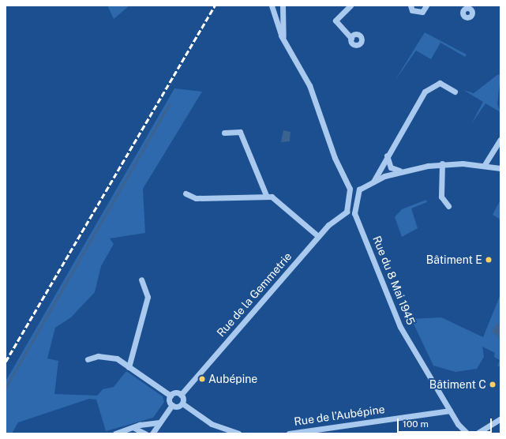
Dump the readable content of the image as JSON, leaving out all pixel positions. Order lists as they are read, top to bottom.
{
  "streets": {
    "street": ["Rue du 8 Mai 1945", "Rue de la Gemmetrie", "Rue de l’Aubépine"]
  },
  "crossings": [
    ["Rue du 8 Mai 1945", "Rue de l’Aubépine"]
  ],
  "places": ["Bâtiment E", "Aubépine", "Bâtiment C"],
  "scale_bar": "100 m"
}
